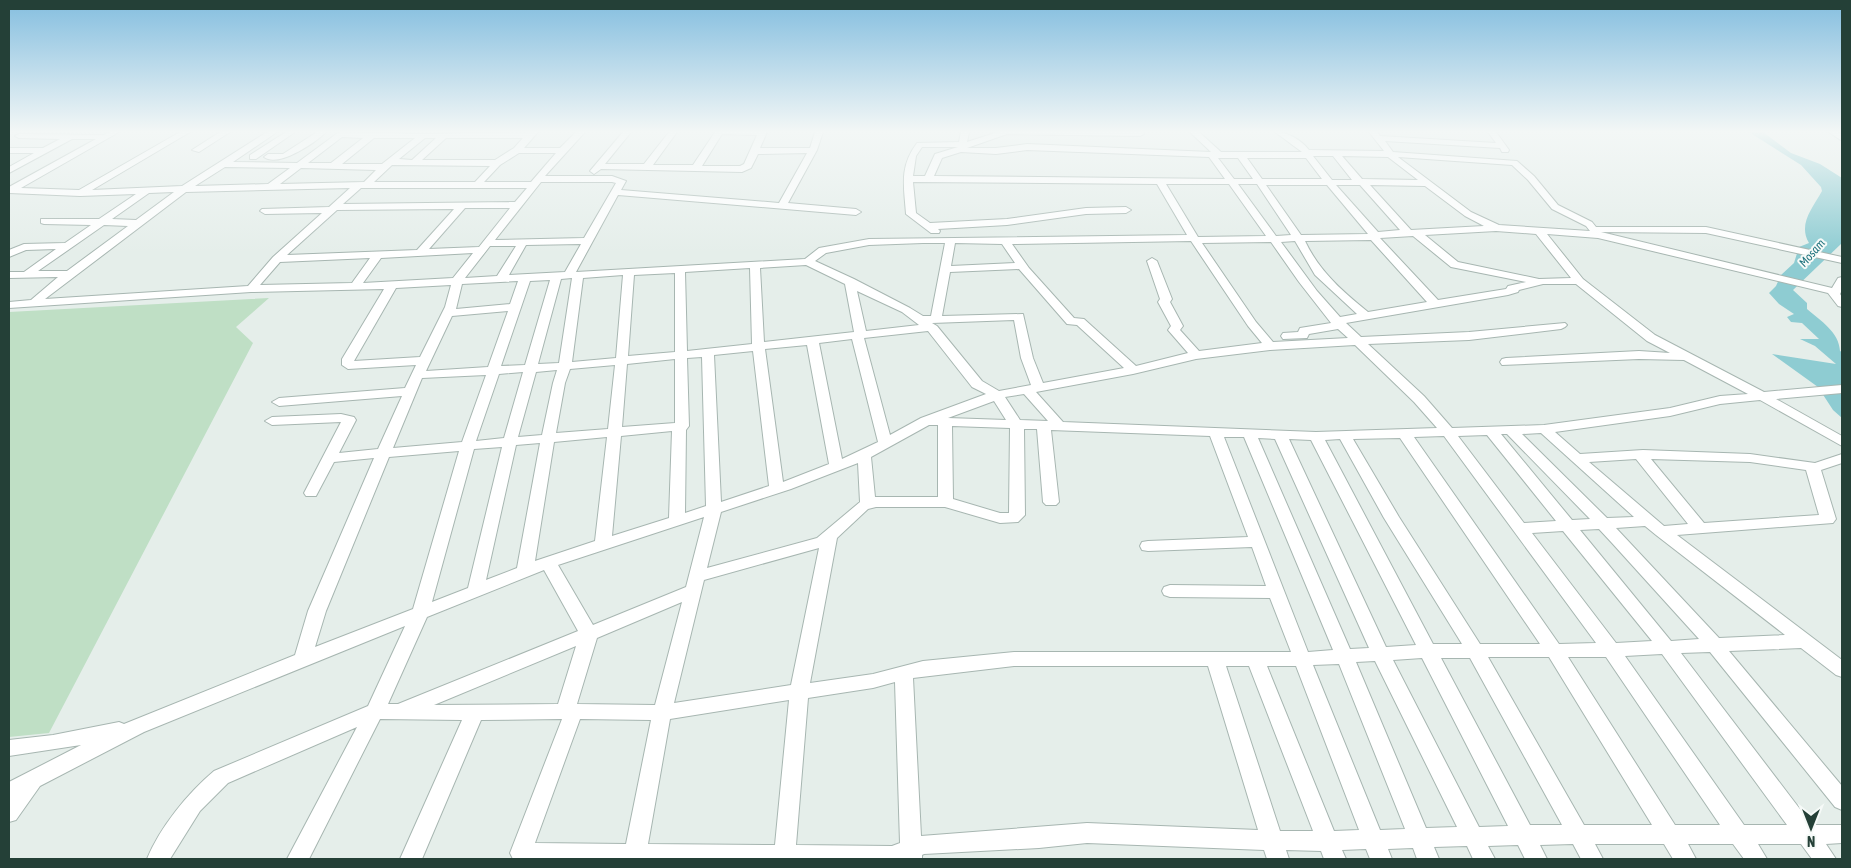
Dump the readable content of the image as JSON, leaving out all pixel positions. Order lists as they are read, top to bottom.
{
  "water": ["Mosam"],
  "north": "bottom"
}
